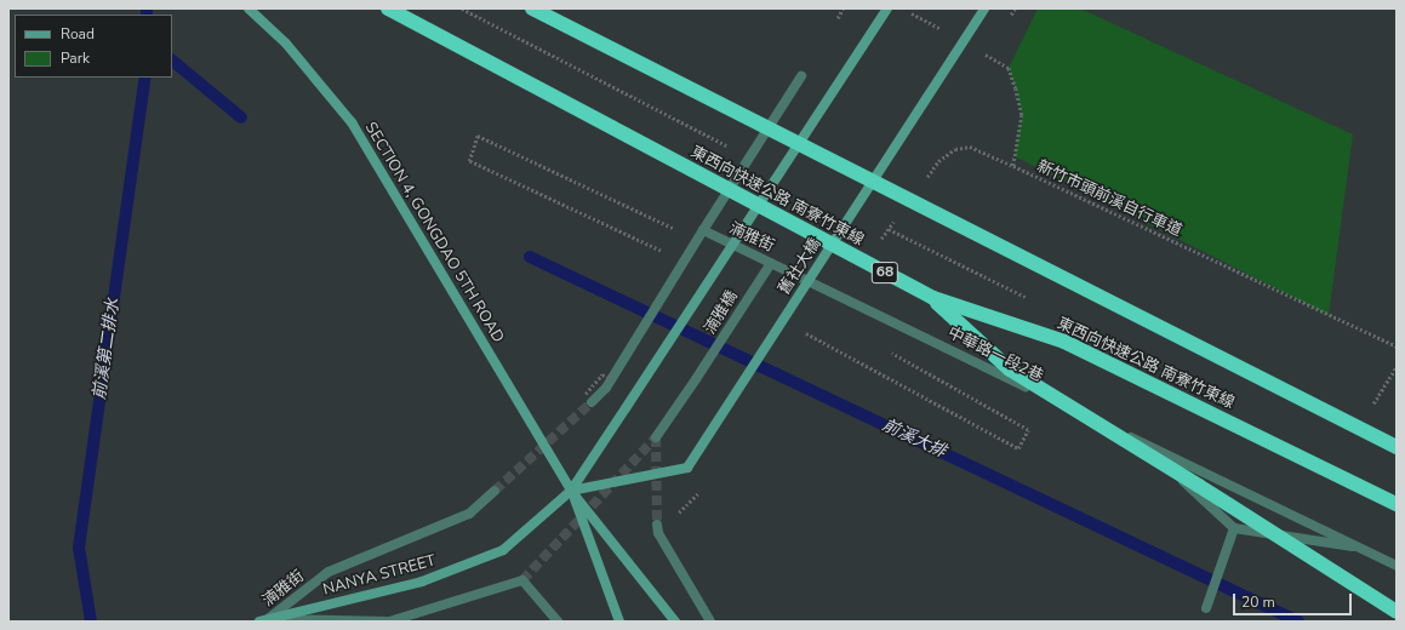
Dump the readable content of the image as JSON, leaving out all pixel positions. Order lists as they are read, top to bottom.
{
  "streets": {
    "highway": ["東西向快速公路 南寮竹東線", "68"],
    "street": [
      "SECTION 4, GONGDAO 5TH ROAD",
      "湳雅街",
      "舊社大橋",
      "湳雅橋",
      "中華路一段2巷",
      "NANYA STREET"
    ],
    "path": ["新竹市頭前溪自行車道"]
  },
  "crossings": [
    ["SECTION 4, GONGDAO 5TH ROAD", "NANYA STREET"],
    ["湳雅街", "湳雅橋"],
    ["湳雅街", "中華路一段2巷"],
    ["湳雅街", "NANYA STREET"],
    ["舊社大橋", "NANYA STREET"]
  ],
  "water": ["前溪第二排水", "前溪大排"],
  "legend": ["Road", "Park"],
  "scale_bar": "20 m"
}
